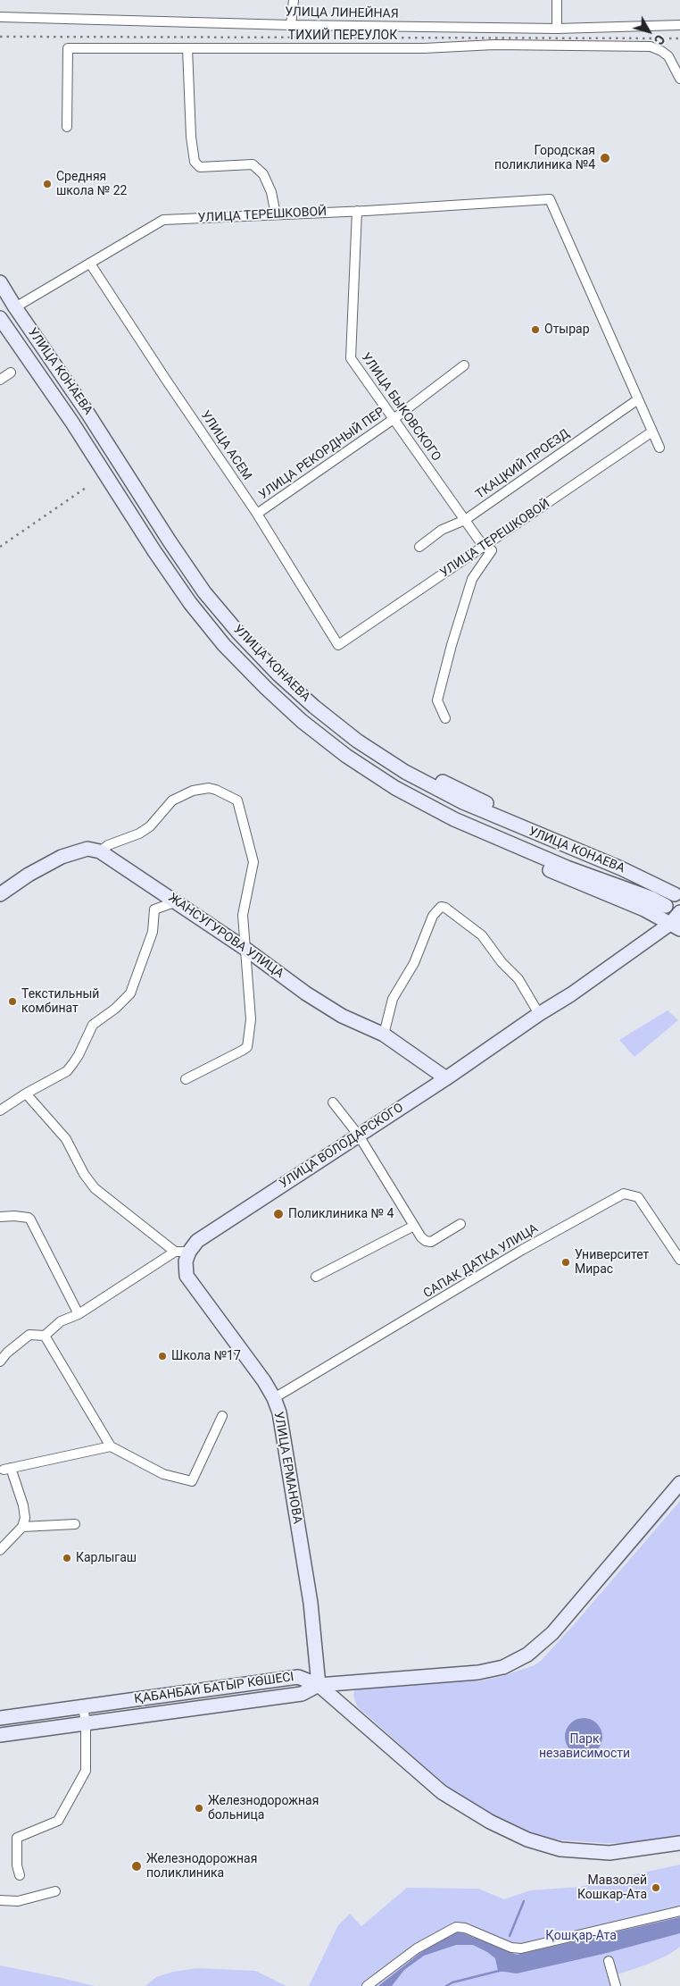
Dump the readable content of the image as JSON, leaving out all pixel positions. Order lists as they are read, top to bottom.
{
  "streets": {
    "main road": [
      "УЛИЦА ТЕРЕШКОВОЙ",
      "УЛИЦА КОНАЕВА",
      "ЖАНСУГУРОВА УЛИЦА",
      "УЛИЦА ВОЛОДАРСКОГО",
      "УЛИЦА ЕРМАНОВА",
      "ҚАБАНБАЙ БАТЫР КӨШЕСІ"
    ],
    "street": [
      "УЛИЦА ЛИНЕЙНАЯ",
      "ТИХИЙ ПЕРЕУЛОК",
      "УЛИЦА БЫКОВСКОГО",
      "УЛИЦА АСЕМ",
      "УЛИЦА РЕКОРДНЫЙ ПЕР",
      "ТКАЦКИЙ ПРОЕЗД",
      "САПАК ДАТКА УЛИЦА"
    ]
  },
  "crossings": [
    ["УЛИЦА ТЕРЕШКОВОЙ", "УЛИЦА КОНАЕВА"],
    ["УЛИЦА ТЕРЕШКОВОЙ", "УЛИЦА БЫКОВСКОГО"],
    ["УЛИЦА ТЕРЕШКОВОЙ", "УЛИЦА АСЕМ"],
    ["УЛИЦА ТЕРЕШКОВОЙ", "ТКАЦКИЙ ПРОЕЗД"],
    ["УЛИЦА КОНАЕВА", "УЛИЦА ВОЛОДАРСКОГО"],
    ["УЛИЦА БЫКОВСКОГО", "УЛИЦА РЕКОРДНЫЙ ПЕР"],
    ["УЛИЦА БЫКОВСКОГО", "ТКАЦКИЙ ПРОЕЗД"],
    ["УЛИЦА АСЕМ", "УЛИЦА РЕКОРДНЫЙ ПЕР"],
    ["ЖАНСУГУРОВА УЛИЦА", "УЛИЦА ВОЛОДАРСКОГО"],
    ["УЛИЦА ВОЛОДАРСКОГО", "УЛИЦА ЕРМАНОВА"],
    ["САПАК ДАТКА УЛИЦА", "УЛИЦА ЕРМАНОВА"],
    ["УЛИЦА ЕРМАНОВА", "ҚАБАНБАЙ БАТЫР КӨШЕСІ"]
  ],
  "parks": ["Парк независимости", "Қошқар-Ата"],
  "places": [
    "Городская поликлиника №4",
    "Средняя школа № 22",
    "Отырар",
    "Текстильный комбинат",
    "Поликлиника № 4",
    "Университет Мирас",
    "Школа №17",
    "Карлыгаш",
    "Железнодорожная больница",
    "Железнодорожная поликлиника",
    "Мавзолей Кошкар-Ата"
  ],
  "north": "bottom right"
}
